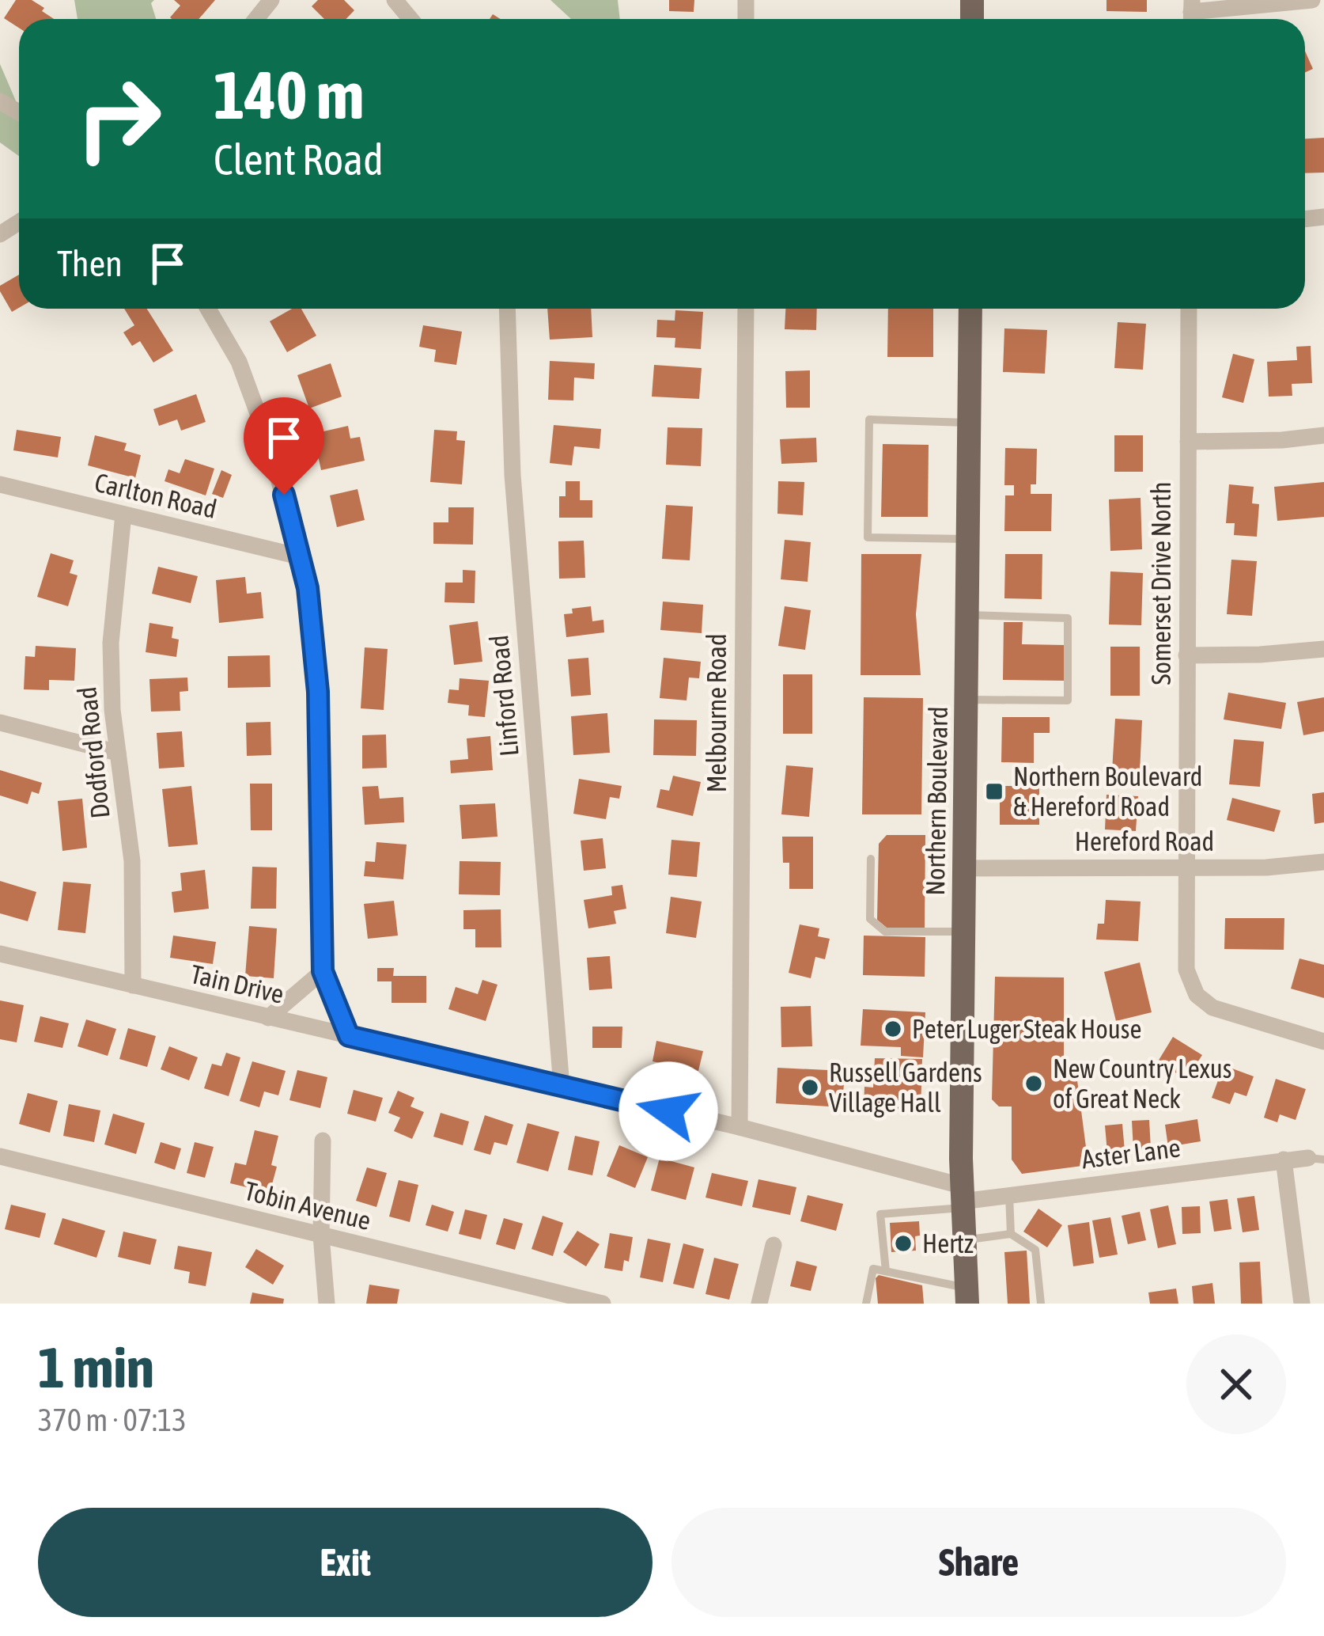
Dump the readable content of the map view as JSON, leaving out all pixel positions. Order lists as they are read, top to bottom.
{
  "streets": {
    "main road": ["Northern Boulevard"],
    "street": [
      "Carlton Road",
      "Somerset Drive North",
      "Linford Road",
      "Melbourne Road",
      "Dodford Road",
      "Hereford Road",
      "Tain Drive",
      "Aster Lane",
      "Tobin Avenue"
    ]
  },
  "crossings": [
    ["Carlton Road", "Dodford Road"],
    ["Somerset Drive North", "Hereford Road"],
    ["Linford Road", "Tain Drive"],
    ["Melbourne Road", "Tain Drive"],
    ["Dodford Road", "Tain Drive"],
    ["Northern Boulevard", "Hereford Road"],
    ["Northern Boulevard", "Tain Drive"],
    ["Northern Boulevard", "Aster Lane"],
    ["Tain Drive", "Aster Lane"]
  ],
  "places": {
    "transit": ["Northern Boulevard & Hereford Road"],
    "other": [
      "Peter Luger Steak House",
      "New Country Lexus of Great Neck",
      "Russell Gardens Village Hall",
      "Hertz"
    ]
  },
  "page": {
    "turn": ["140 m", "Clent Road"],
    "then": "Then",
    "heading": ["1 min", "370 m · 07:13"],
    "buttons": ["Exit", "Share"]
  }
}
